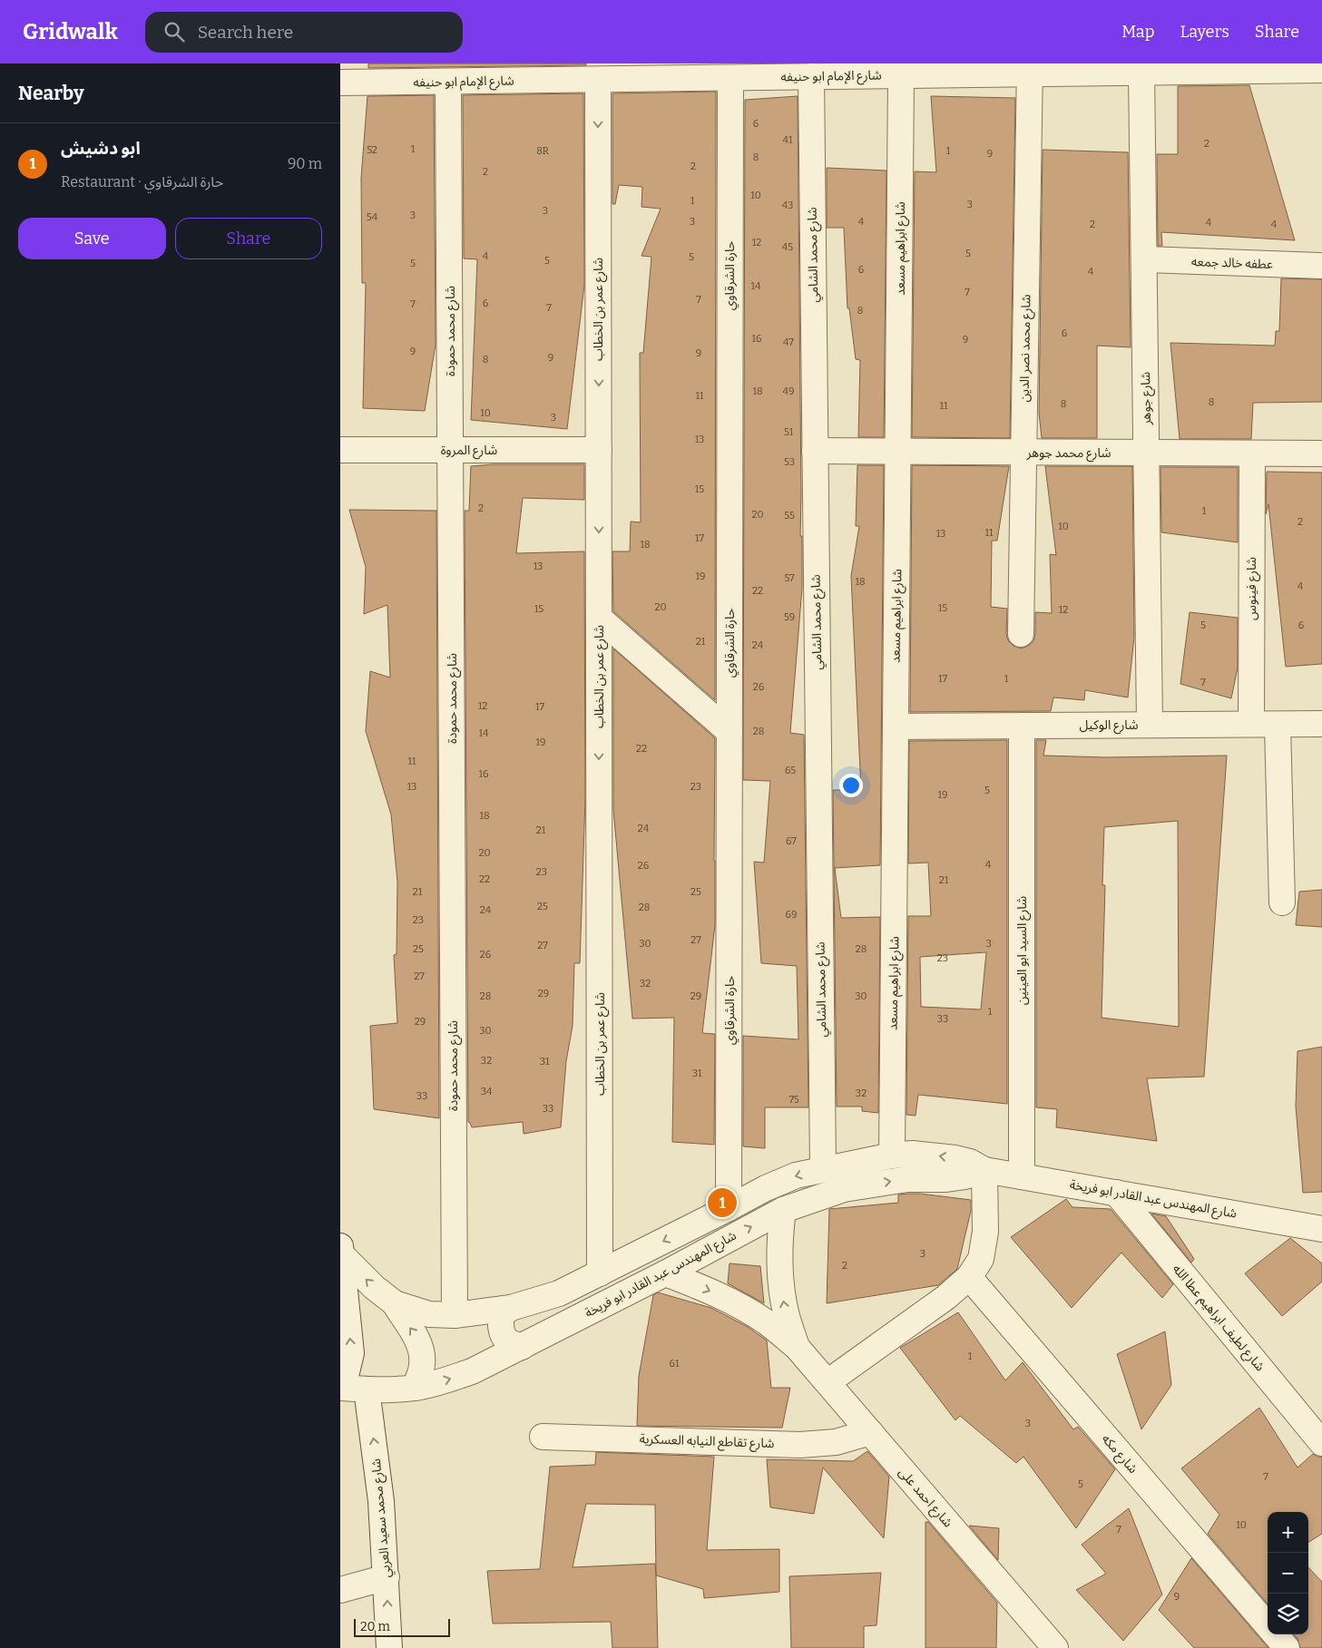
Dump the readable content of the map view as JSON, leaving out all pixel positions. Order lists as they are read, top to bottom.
{
  "streets": {
    "street": [
      "شارع الإمام ابو حنيفه",
      "شارع ابراهيم مسعد",
      "شارع محمد الشامي",
      "عطفه خالد جمعه",
      "حارة الشرقاوي",
      "شارع عمر بن الخطاب",
      "شارع محمد حمودة",
      "شارع محمد نصر الدين",
      "شارع جوهر",
      "شارع المروة",
      "شارع محمد جوهر",
      "شارع فينوس",
      "شارع الوكيل",
      "شارع السيد ابو العينين",
      "شارع المهندس عبد القادر ابو فريخة",
      "شارع لطيف ابراهيم عطا الله",
      "شارع تقاطع النيابه العسكرية",
      "شارع مكه",
      "شارع احمد على",
      "شارع محمد سعيد العربي"
    ]
  },
  "crossings": [
    ["شارع الإمام ابو حنيفه", "شارع ابراهيم مسعد"],
    ["شارع الإمام ابو حنيفه", "شارع محمد الشامي"],
    ["شارع الإمام ابو حنيفه", "حارة الشرقاوي"],
    ["شارع الإمام ابو حنيفه", "شارع عمر بن الخطاب"],
    ["شارع الإمام ابو حنيفه", "شارع محمد حمودة"],
    ["شارع الإمام ابو حنيفه", "شارع محمد نصر الدين"],
    ["شارع الإمام ابو حنيفه", "شارع جوهر"],
    ["شارع ابراهيم مسعد", "شارع محمد جوهر"],
    ["شارع ابراهيم مسعد", "شارع الوكيل"],
    ["شارع ابراهيم مسعد", "شارع المهندس عبد القادر ابو فريخة"],
    ["شارع محمد الشامي", "شارع محمد جوهر"],
    ["شارع محمد الشامي", "شارع المهندس عبد القادر ابو فريخة"],
    ["عطفه خالد جمعه", "شارع جوهر"],
    ["حارة الشرقاوي", "شارع المهندس عبد القادر ابو فريخة"],
    ["شارع عمر بن الخطاب", "شارع المروة"],
    ["شارع عمر بن الخطاب", "شارع المهندس عبد القادر ابو فريخة"],
    ["شارع محمد حمودة", "شارع المروة"],
    ["شارع محمد حمودة", "شارع المهندس عبد القادر ابو فريخة"],
    ["شارع محمد نصر الدين", "شارع محمد جوهر"],
    ["شارع جوهر", "شارع محمد جوهر"],
    ["شارع جوهر", "شارع الوكيل"],
    ["شارع محمد جوهر", "شارع فينوس"],
    ["شارع فينوس", "شارع الوكيل"],
    ["شارع الوكيل", "شارع السيد ابو العينين"],
    ["شارع السيد ابو العينين", "شارع المهندس عبد القادر ابو فريخة"],
    ["شارع المهندس عبد القادر ابو فريخة", "شارع لطيف ابراهيم عطا الله"],
    ["شارع المهندس عبد القادر ابو فريخة", "شارع احمد على"],
    ["شارع المهندس عبد القادر ابو فريخة", "شارع محمد سعيد العربي"],
    ["شارع تقاطع النيابه العسكرية", "شارع احمد على"]
  ],
  "one_way": ["شارع عمر بن الخطاب", "شارع محمد سعيد العربي"],
  "house_numbers": [
    "6",
    "41",
    "2",
    "1",
    "52",
    "8R",
    "1",
    "9",
    "8",
    "2",
    "2",
    "10",
    "1",
    "3",
    "43",
    "3",
    "3",
    "54",
    "3",
    "4",
    "4",
    "2",
    "4",
    "12",
    "45",
    "5",
    "4",
    "5",
    "5",
    "5",
    "6",
    "4",
    "14",
    "7",
    "7",
    "6",
    "7",
    "7",
    "8",
    "6",
    "16",
    "9",
    "47",
    "9",
    "9",
    "9",
    "8",
    "18",
    "49",
    "11",
    "8",
    "8",
    "11",
    "10",
    "3",
    "51",
    "13",
    "53",
    "15",
    "2",
    "1",
    "20",
    "55",
    "2",
    "10",
    "11",
    "13",
    "17",
    "18",
    "13",
    "19",
    "57",
    "18",
    "4",
    "22",
    "20",
    "15",
    "15",
    "12",
    "59",
    "5",
    "6",
    "21",
    "24",
    "17",
    "1",
    "7",
    "26",
    "12",
    "17",
    "28",
    "14",
    "19",
    "22",
    "11",
    "65",
    "16",
    "13",
    "23",
    "5",
    "19",
    "18",
    "24",
    "21",
    "67",
    "20",
    "4",
    "26",
    "23",
    "22",
    "21",
    "21",
    "25",
    "25",
    "28",
    "24",
    "69",
    "23",
    "27",
    "30",
    "3",
    "27",
    "25",
    "28",
    "26",
    "23",
    "27",
    "32",
    "29",
    "28",
    "29",
    "30",
    "1",
    "33",
    "29",
    "30",
    "32",
    "31",
    "31",
    "34",
    "32",
    "33",
    "75",
    "33",
    "3",
    "2",
    "1",
    "61",
    "3",
    "7",
    "5",
    "10",
    "7",
    "9"
  ],
  "scale_bar": "20 m",
  "page": {
    "header": "Gridwalk",
    "search": "Search here",
    "nav": ["Map", "Layers", "Share"],
    "heading": "Nearby",
    "list": [
      {
        "mark": "1",
        "name": "ابو دشيش",
        "note": "Restaurant · حارة الشرقاوي",
        "value": "90 m"
      }
    ],
    "buttons": ["Save", "Share"],
    "pins": "1",
    "map_buttons": ["+", "−"],
    "scale": "20 m"
  }
}
